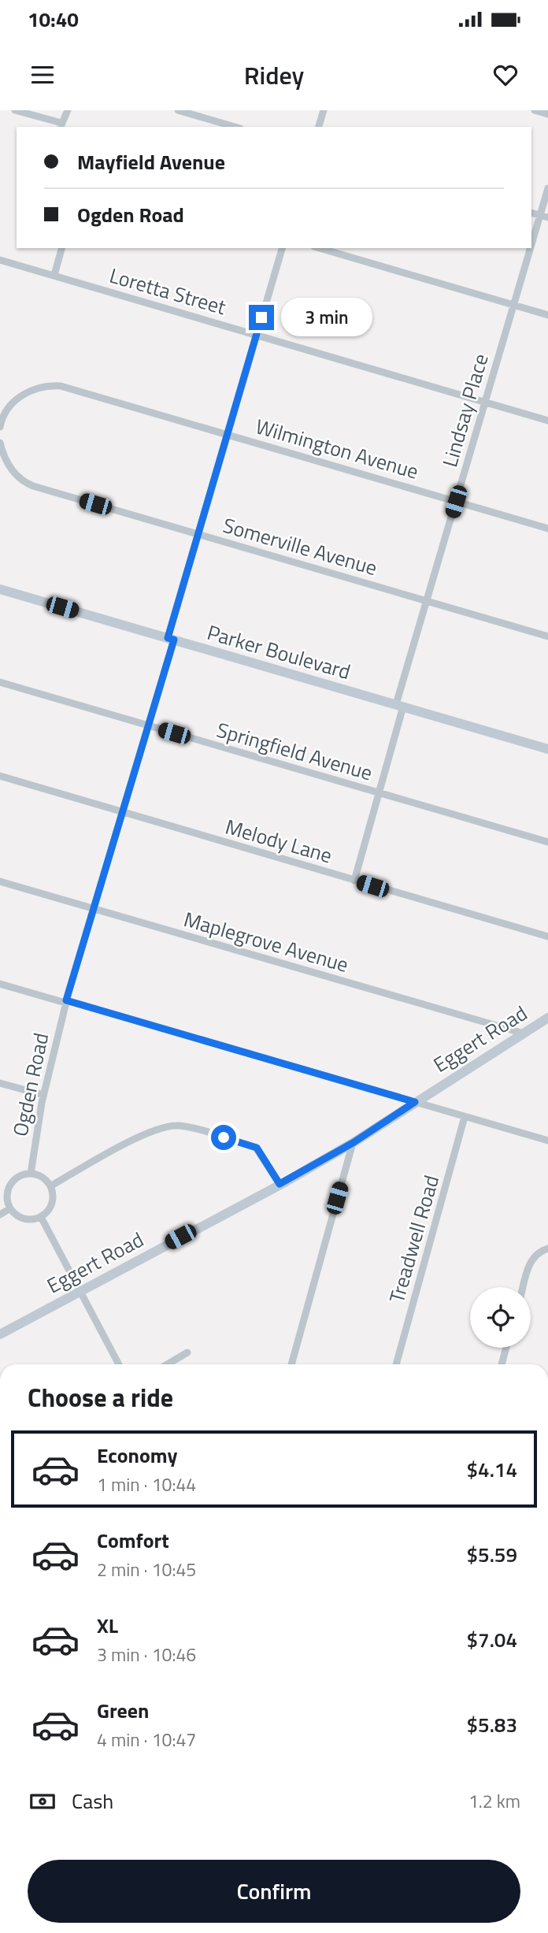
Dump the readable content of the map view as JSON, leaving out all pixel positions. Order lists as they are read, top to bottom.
{
  "streets": {
    "street": [
      "Loretta Street",
      "Lindsay Place",
      "Wilmington Avenue",
      "Somerville Avenue",
      "Parker Boulevard",
      "Springfield Avenue",
      "Melody Lane",
      "Maplegrove Avenue",
      "Eggert Road",
      "Ogden Road",
      "Treadwell Road"
    ]
  },
  "crossings": [
    ["Loretta Street", "Lindsay Place"],
    ["Loretta Street", "Ogden Road"],
    ["Lindsay Place", "Wilmington Avenue"],
    ["Lindsay Place", "Somerville Avenue"],
    ["Lindsay Place", "Parker Boulevard"],
    ["Lindsay Place", "Springfield Avenue"],
    ["Lindsay Place", "Melody Lane"],
    ["Wilmington Avenue", "Ogden Road"],
    ["Somerville Avenue", "Ogden Road"],
    ["Parker Boulevard", "Ogden Road"],
    ["Springfield Avenue", "Ogden Road"],
    ["Melody Lane", "Ogden Road"],
    ["Maplegrove Avenue", "Eggert Road"],
    ["Maplegrove Avenue", "Ogden Road"]
  ],
  "page": {
    "status": "10:40",
    "header": "Ridey",
    "banner": ["Mayfield Avenue", "Ogden Road"],
    "bubble": "3 min",
    "heading": "Choose a ride",
    "list": [
      {
        "name": "Economy",
        "note": "1 min · 10:44",
        "value": "$4.14"
      },
      {
        "name": "Comfort",
        "note": "2 min · 10:45",
        "value": "$5.59"
      },
      {
        "name": "XL",
        "note": "3 min · 10:46",
        "value": "$7.04"
      },
      {
        "name": "Green",
        "note": "4 min · 10:47",
        "value": "$5.83"
      }
    ],
    "pay": ["Cash", "1.2 km"],
    "buttons": "Confirm"
  }
}
